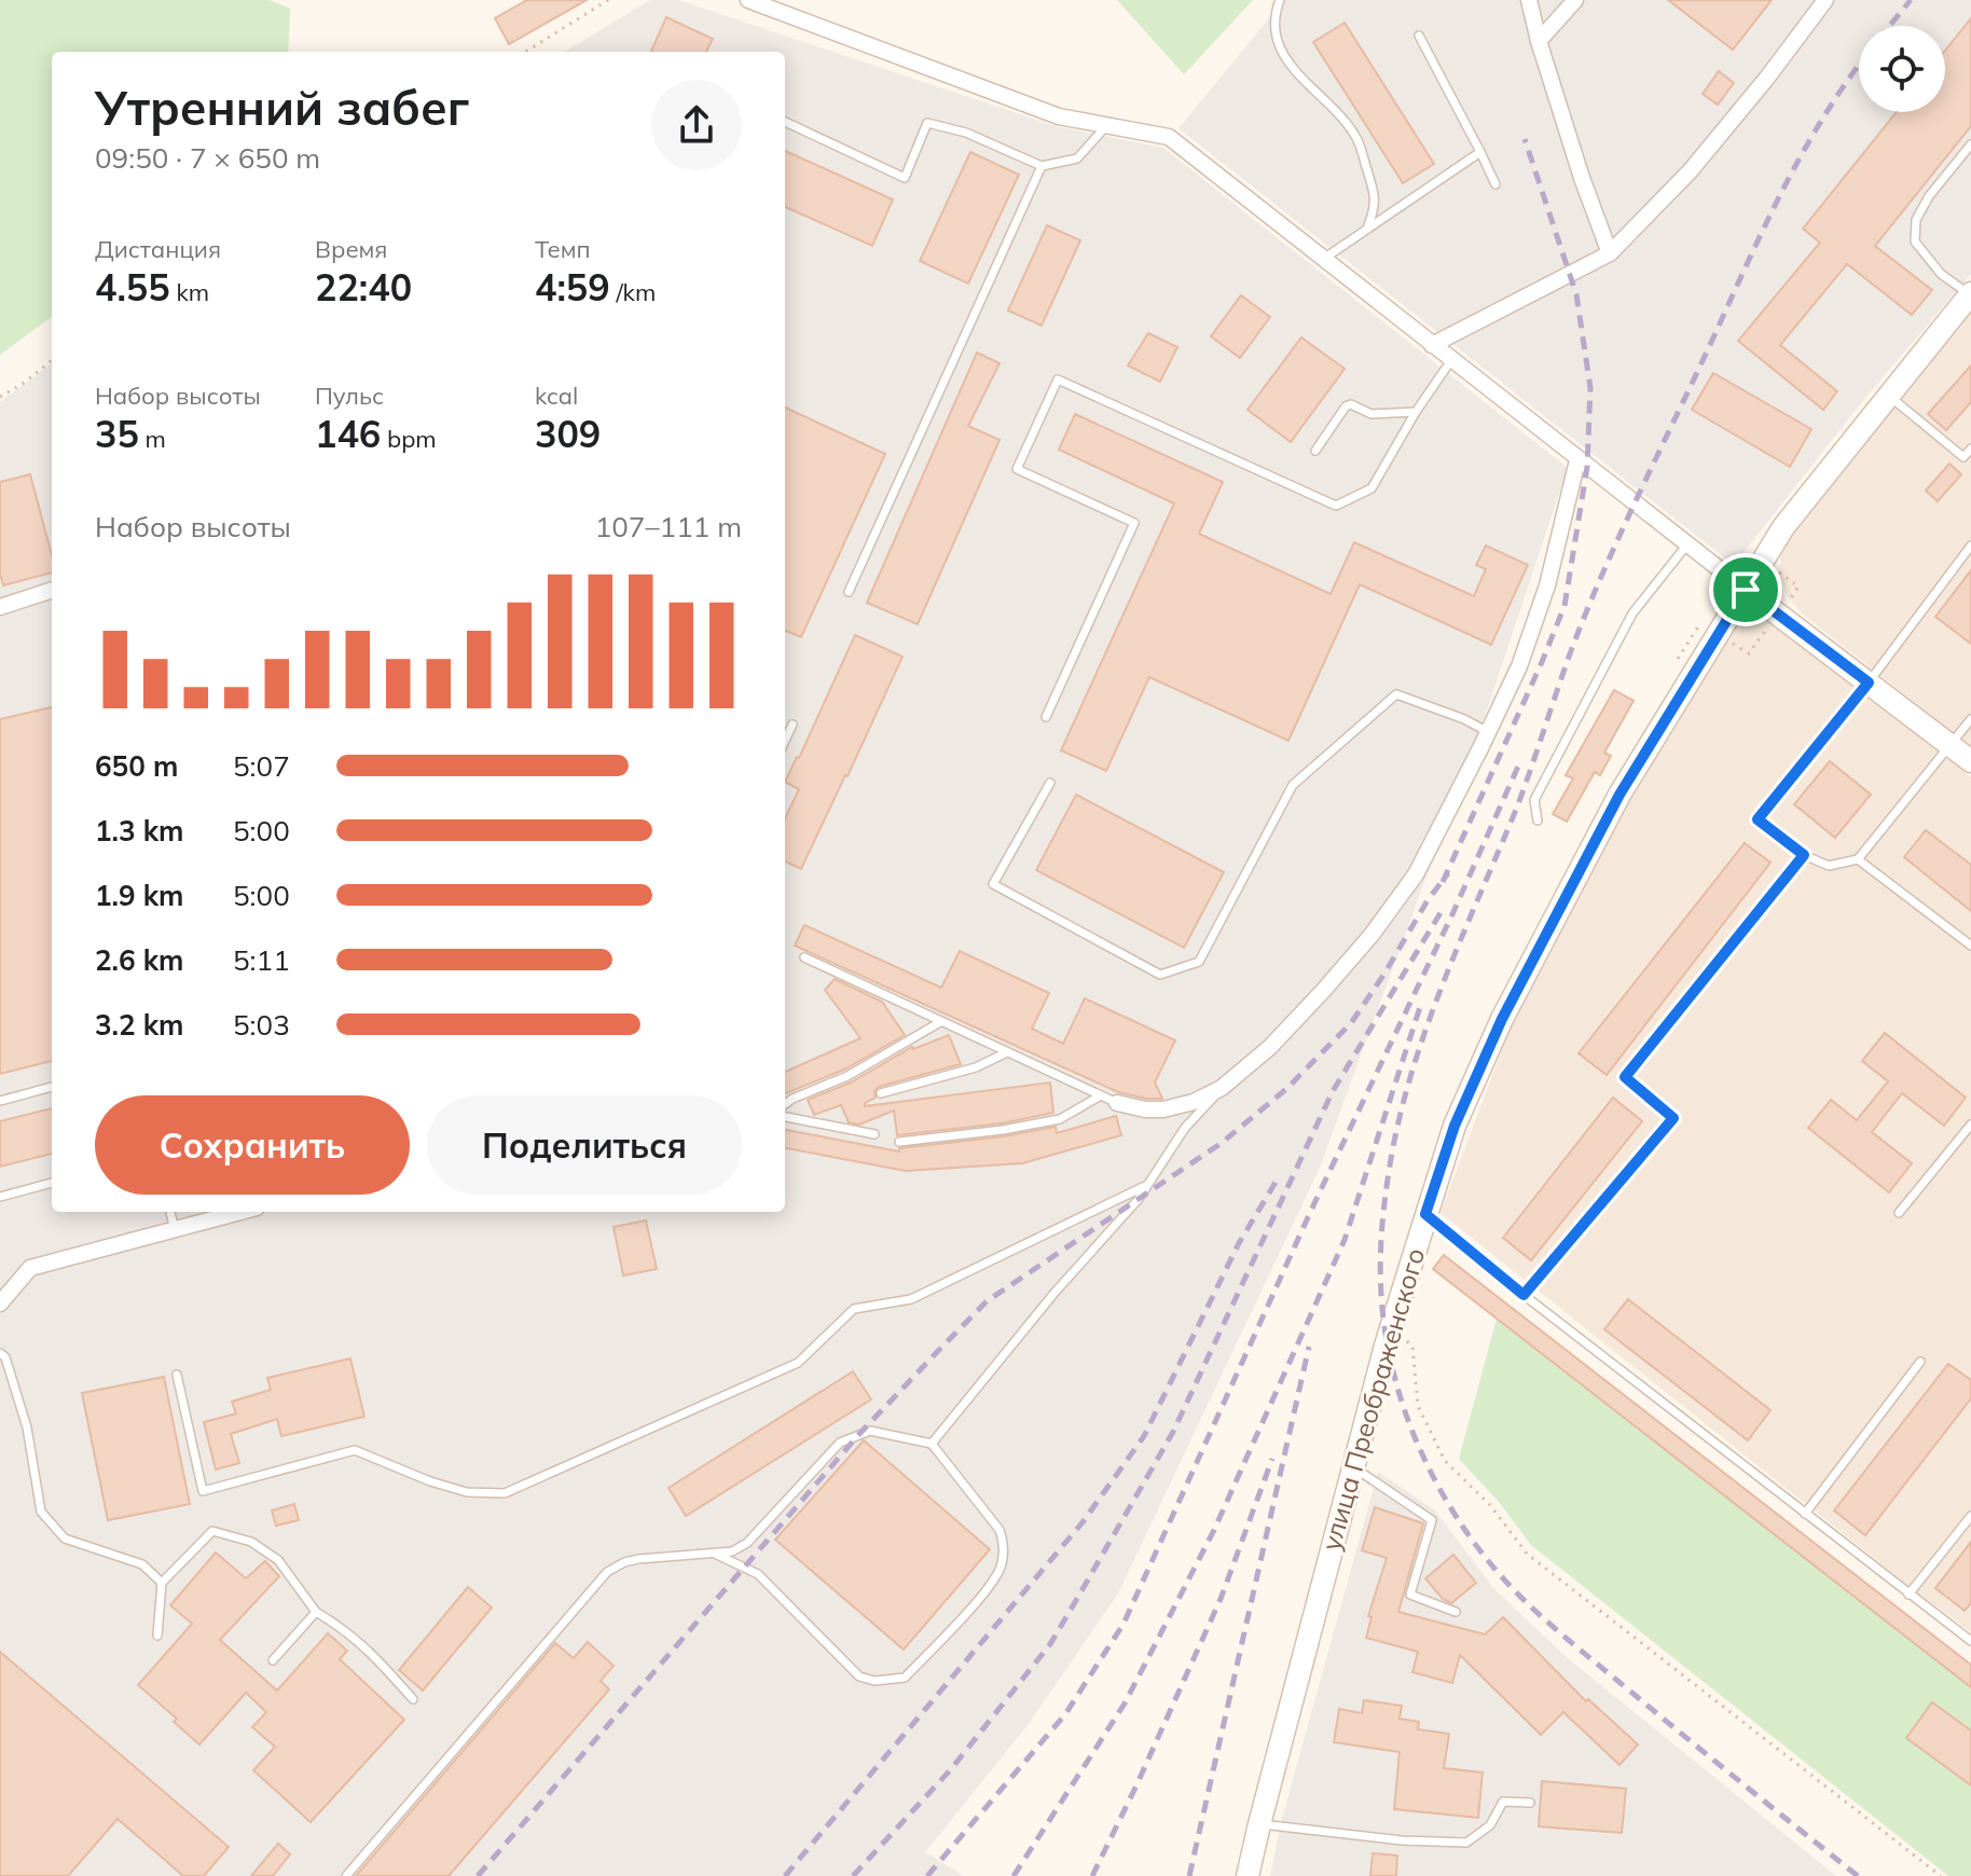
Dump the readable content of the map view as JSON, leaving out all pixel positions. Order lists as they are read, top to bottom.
{
  "streets": {
    "street": ["улица Преображенского"]
  },
  "page": {
    "heading": ["Утренний забег", "09:50 · 7 × 650 m"],
    "stats": [
      ["Дистанция", "4.55 km"],
      ["Время", "22:40"],
      ["Темп", "4:59 /km"],
      ["Набор высоты", "35 m"],
      ["Пульс", "146 bpm"],
      ["kcal", "309"]
    ],
    "chart": ["Набор высоты", "107–111 m"],
    "list": [
      {
        "name": "650 m",
        "note": "5:07"
      },
      {
        "name": "1.3 km",
        "note": "5:00"
      },
      {
        "name": "1.9 km",
        "note": "5:00"
      },
      {
        "name": "2.6 km",
        "note": "5:11"
      },
      {
        "name": "3.2 km",
        "note": "5:03"
      }
    ],
    "buttons": ["Сохранить", "Поделиться"]
  }
}
